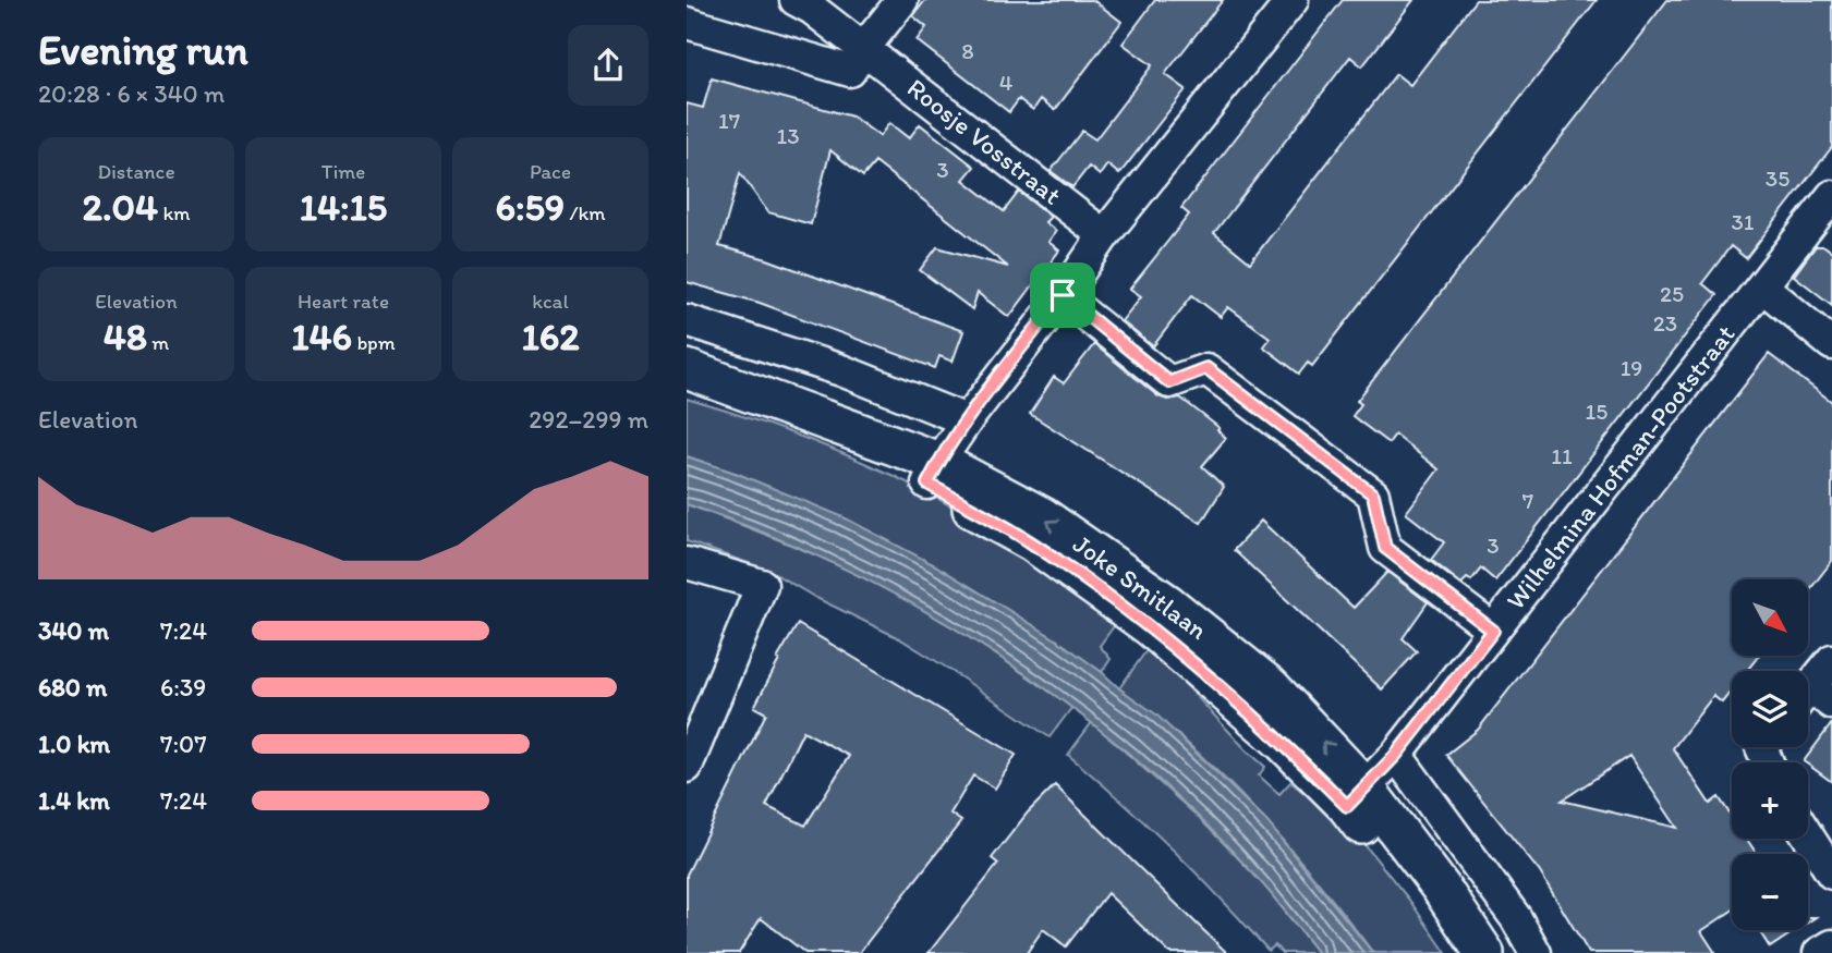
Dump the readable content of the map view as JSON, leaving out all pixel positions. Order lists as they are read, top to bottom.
{
  "streets": {
    "street": ["Roosje Vosstraat", "Wilhelmina Hofman-Pootstraat", "Joke Smitlaan"]
  },
  "crossings": [
    ["Wilhelmina Hofman-Pootstraat", "Joke Smitlaan"]
  ],
  "house_numbers": [
    "8",
    "4",
    "17",
    "13",
    "3",
    "35",
    "31",
    "25",
    "23",
    "19",
    "15",
    "11",
    "7",
    "3"
  ],
  "north": "bottom right",
  "page": {
    "heading": ["Evening run", "20:28 · 6 × 340 m"],
    "stats": [
      ["Distance", "2.04 km"],
      ["Time", "14:15"],
      ["Pace", "6:59 /km"],
      ["Elevation", "48 m"],
      ["Heart rate", "146 bpm"],
      ["kcal", "162"]
    ],
    "chart": ["Elevation", "292–299 m"],
    "map_buttons": ["+", "−"],
    "list": [
      {
        "name": "340 m",
        "note": "7:24"
      },
      {
        "name": "680 m",
        "note": "6:39"
      },
      {
        "name": "1.0 km",
        "note": "7:07"
      },
      {
        "name": "1.4 km",
        "note": "7:24"
      }
    ]
  }
}
